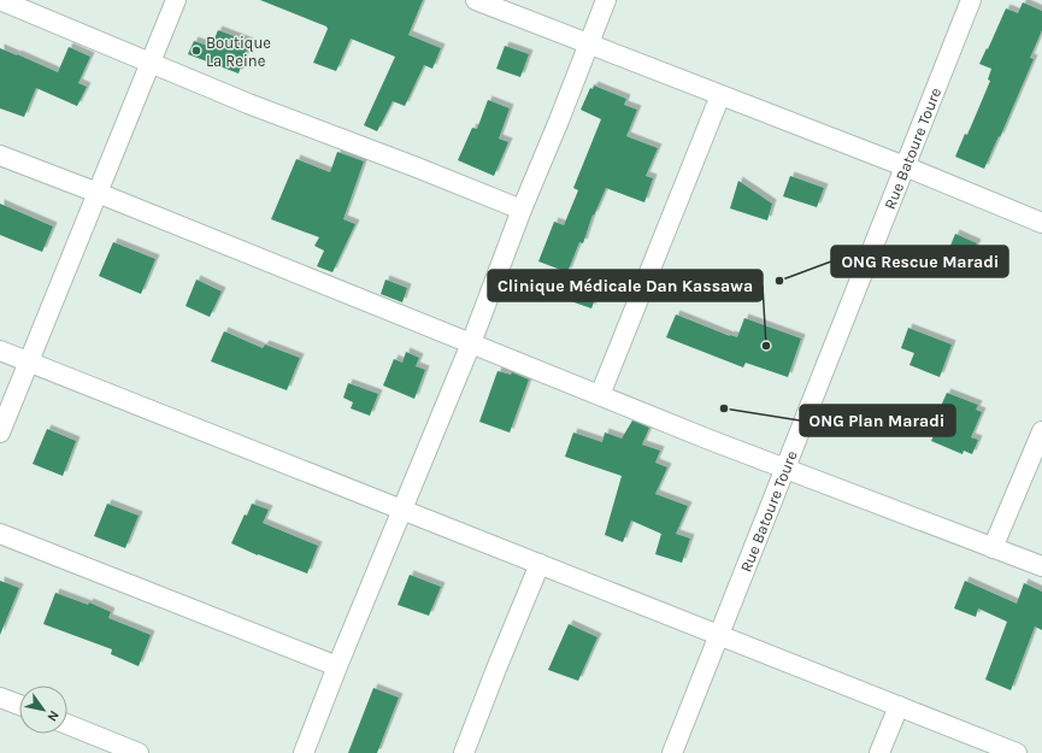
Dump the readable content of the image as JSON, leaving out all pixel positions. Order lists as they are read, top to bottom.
{
  "streets": {
    "street": ["Rue Batoure Toure"]
  },
  "places": [
    "Boutique La Reine",
    "ONG Rescue Maradi",
    "Clinique Médicale Dan Kassawa",
    "ONG Plan Maradi"
  ],
  "north": "bottom right"
}
